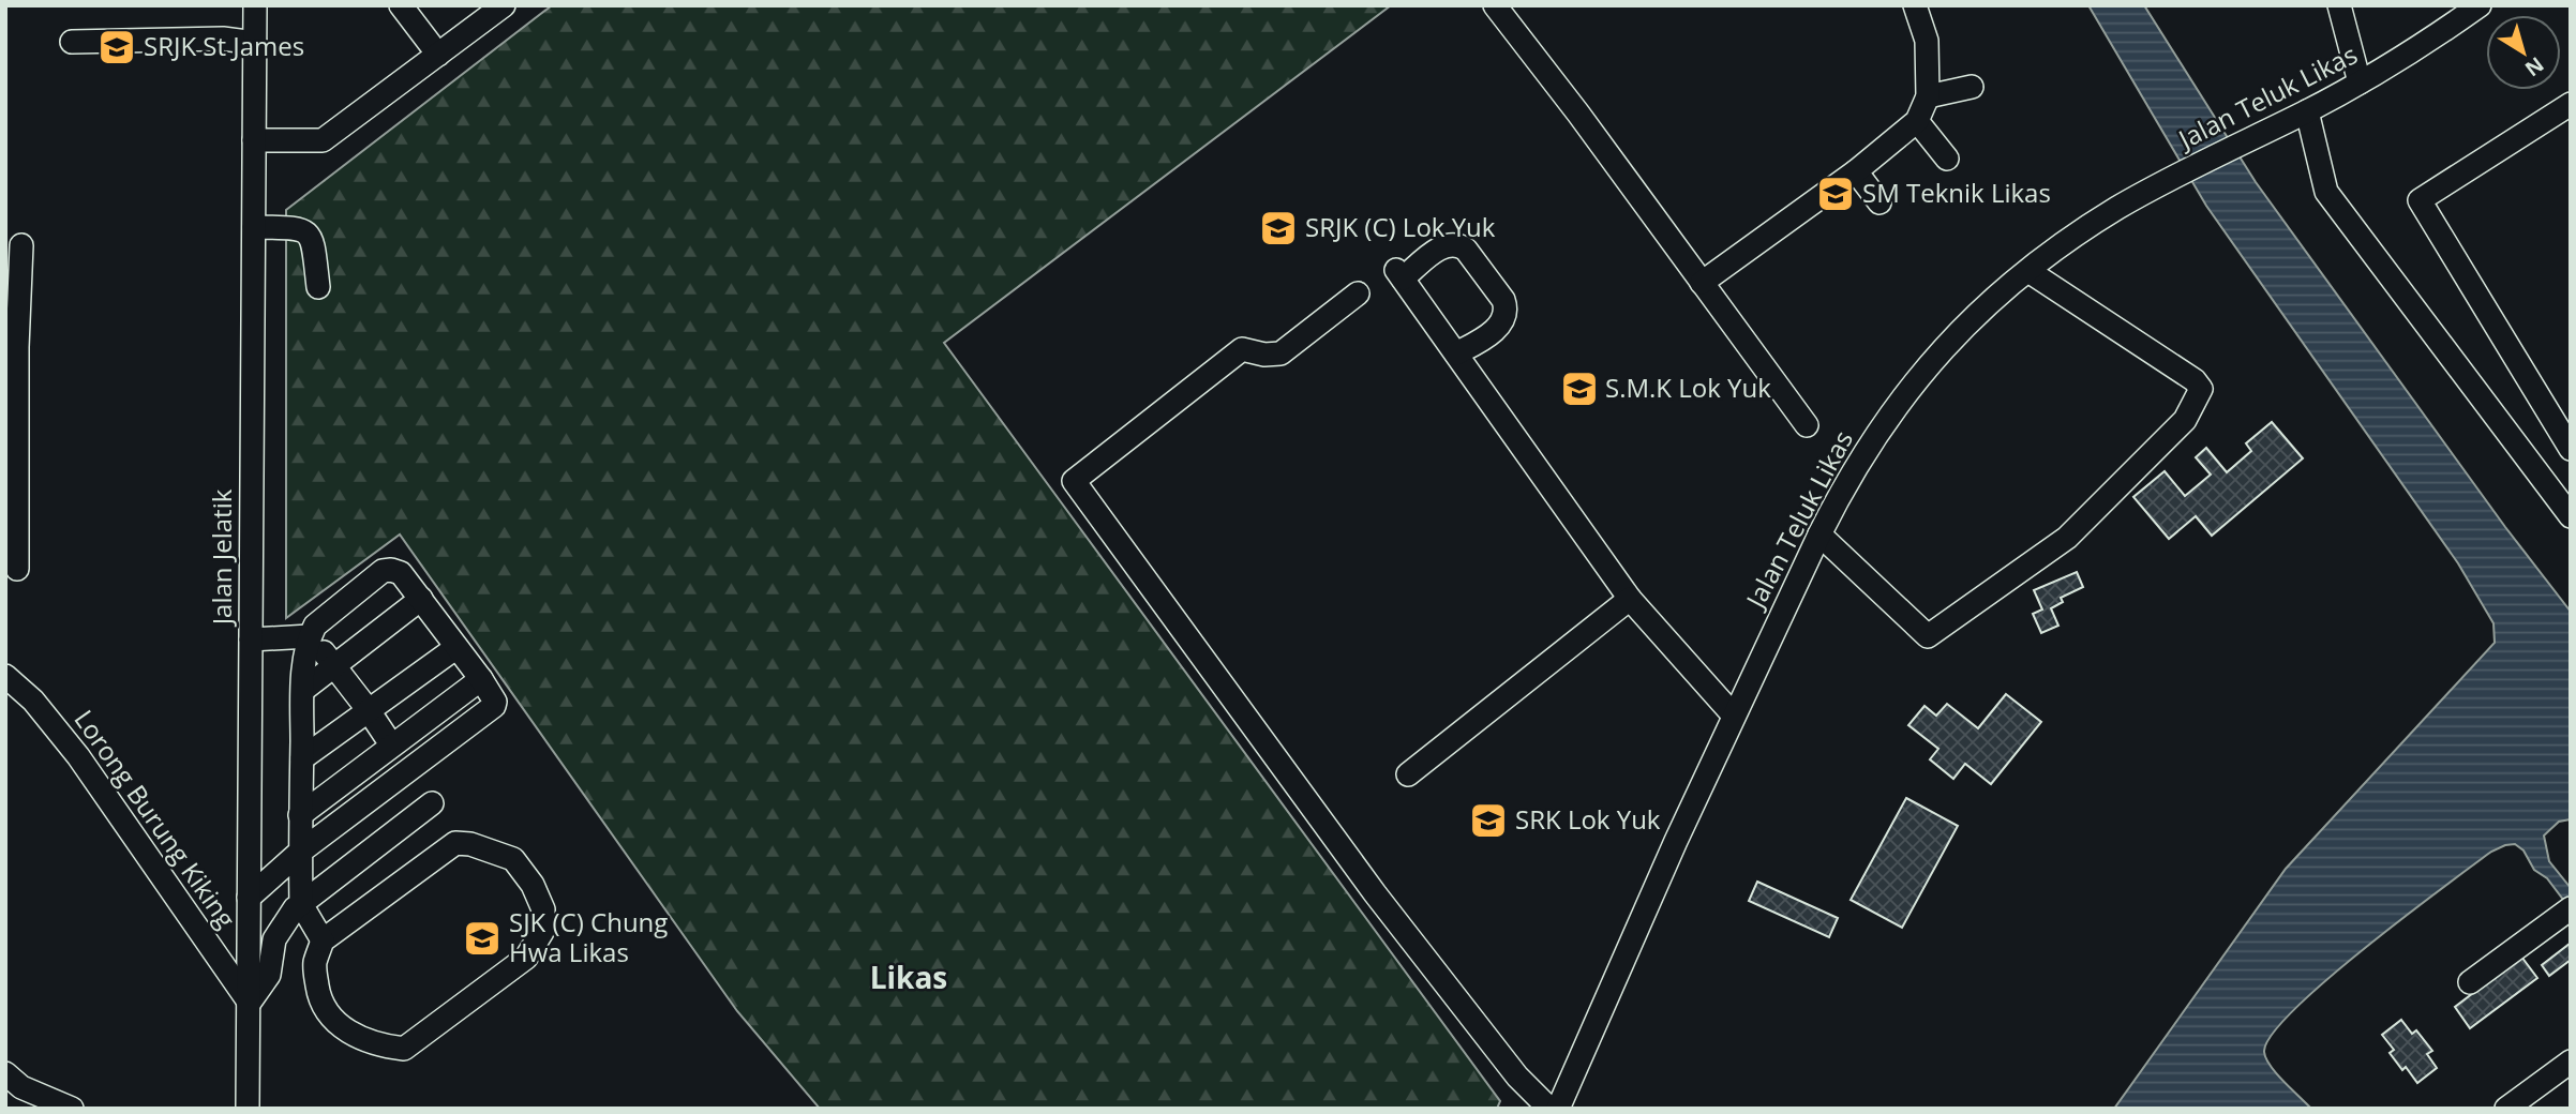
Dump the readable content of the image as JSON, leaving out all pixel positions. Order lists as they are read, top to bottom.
{
  "streets": {
    "street": ["Jalan Teluk Likas", "Jalan Jelatik", "Lorong Burung Kiking"]
  },
  "crossings": [
    ["Jalan Jelatik", "Lorong Burung Kiking"]
  ],
  "districts": ["Likas"],
  "places": {
    "school or university": [
      "SRJK St James",
      "SM Teknik Likas",
      "SRJK (C) Lok Yuk",
      "S.M.K Lok Yuk",
      "SRK Lok Yuk",
      "SJK (C) Chung Hwa Likas"
    ]
  },
  "north": "bottom right"
}
